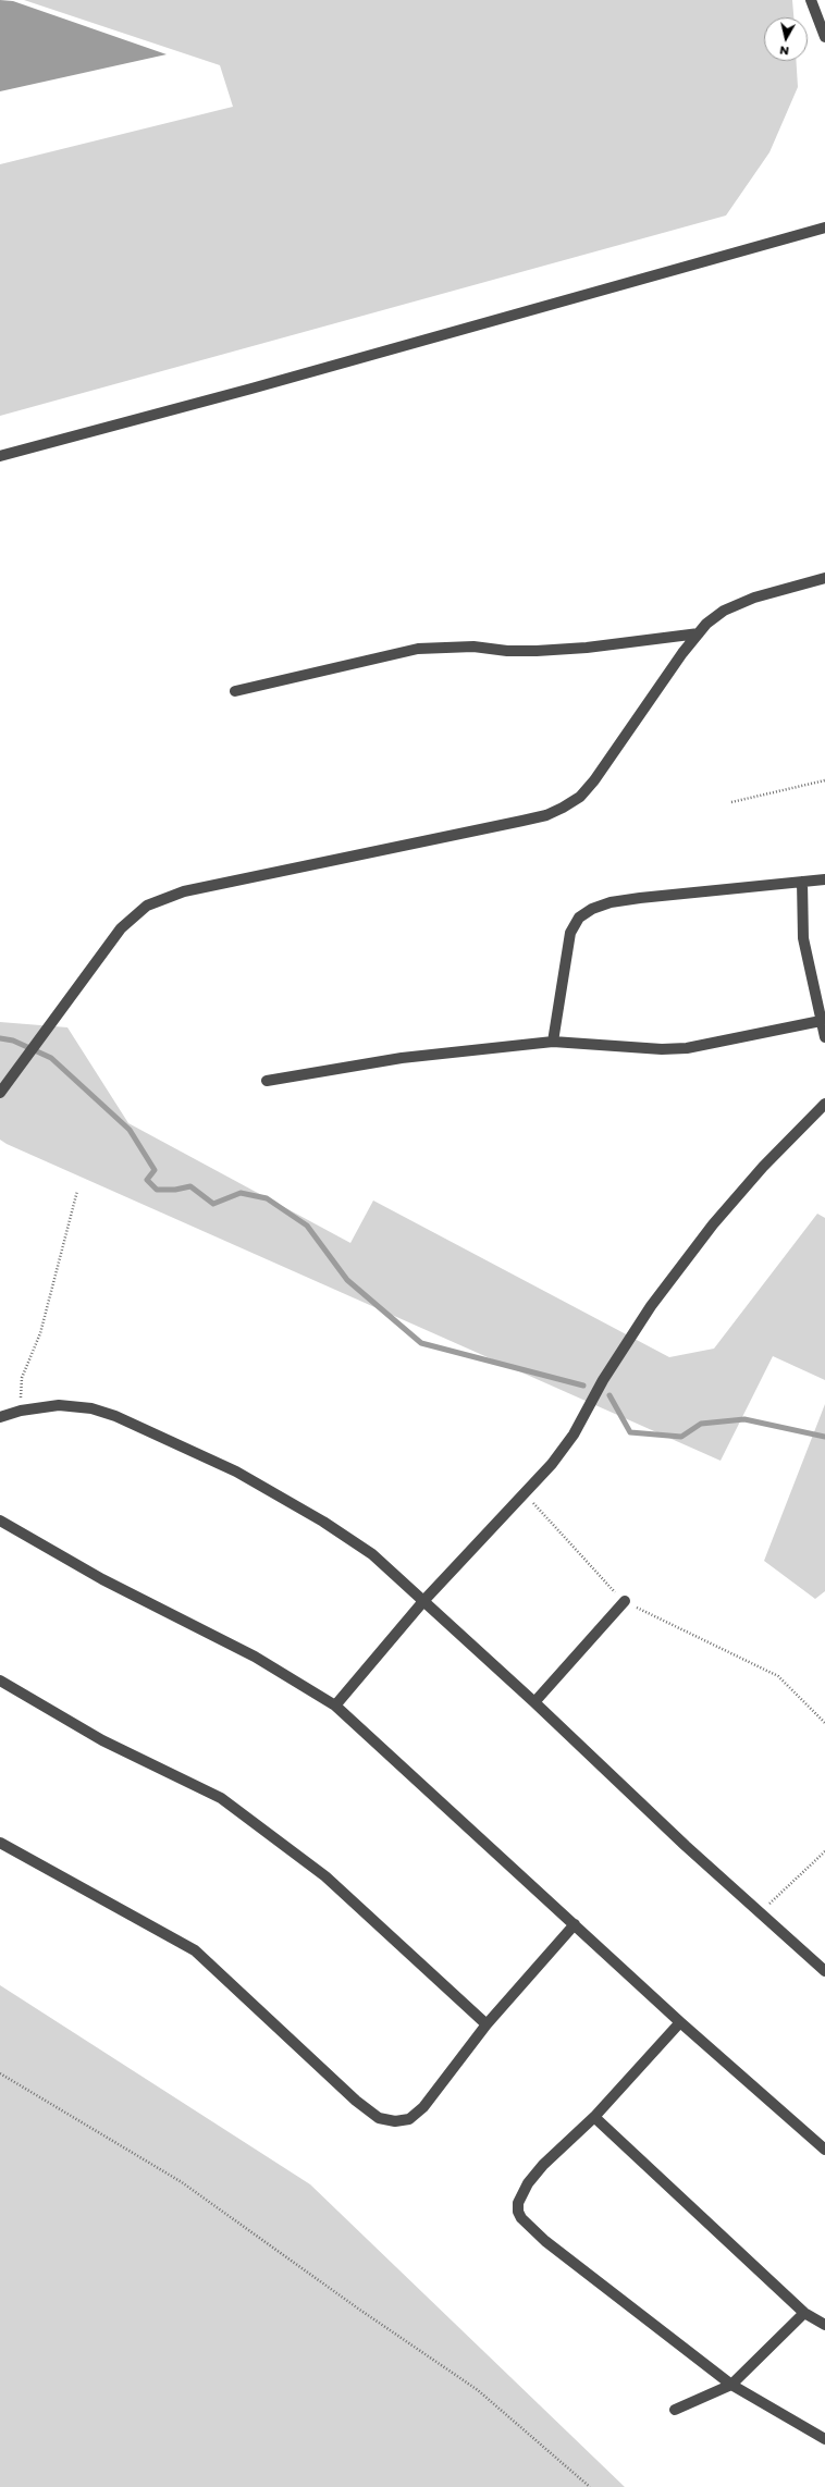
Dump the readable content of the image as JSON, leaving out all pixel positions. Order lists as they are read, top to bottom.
{
  "north": "bottom"
}
